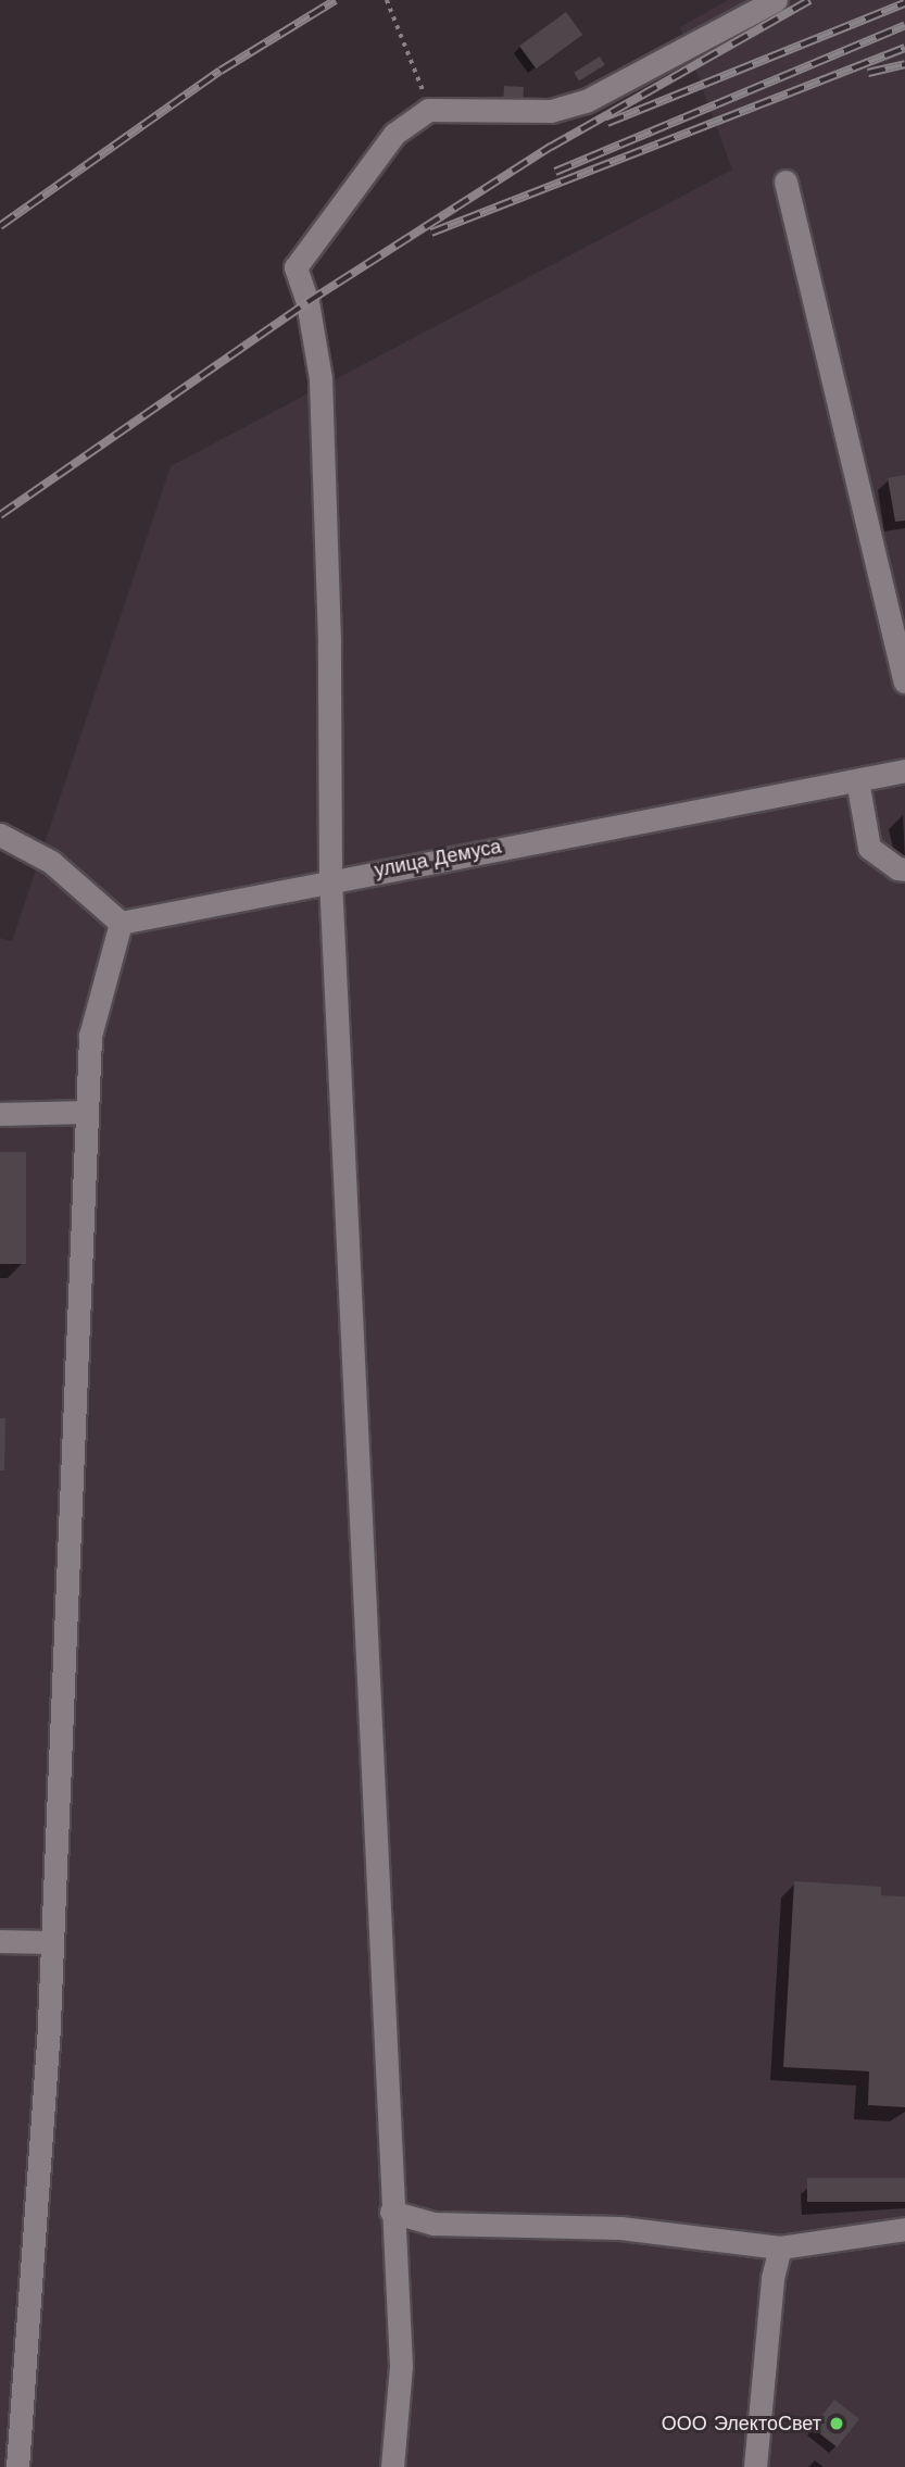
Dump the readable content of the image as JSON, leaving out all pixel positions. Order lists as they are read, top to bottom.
{
  "streets": {
    "street": ["улица Демуса"]
  },
  "places": ["ООО ЭлектоСвет"]
}
